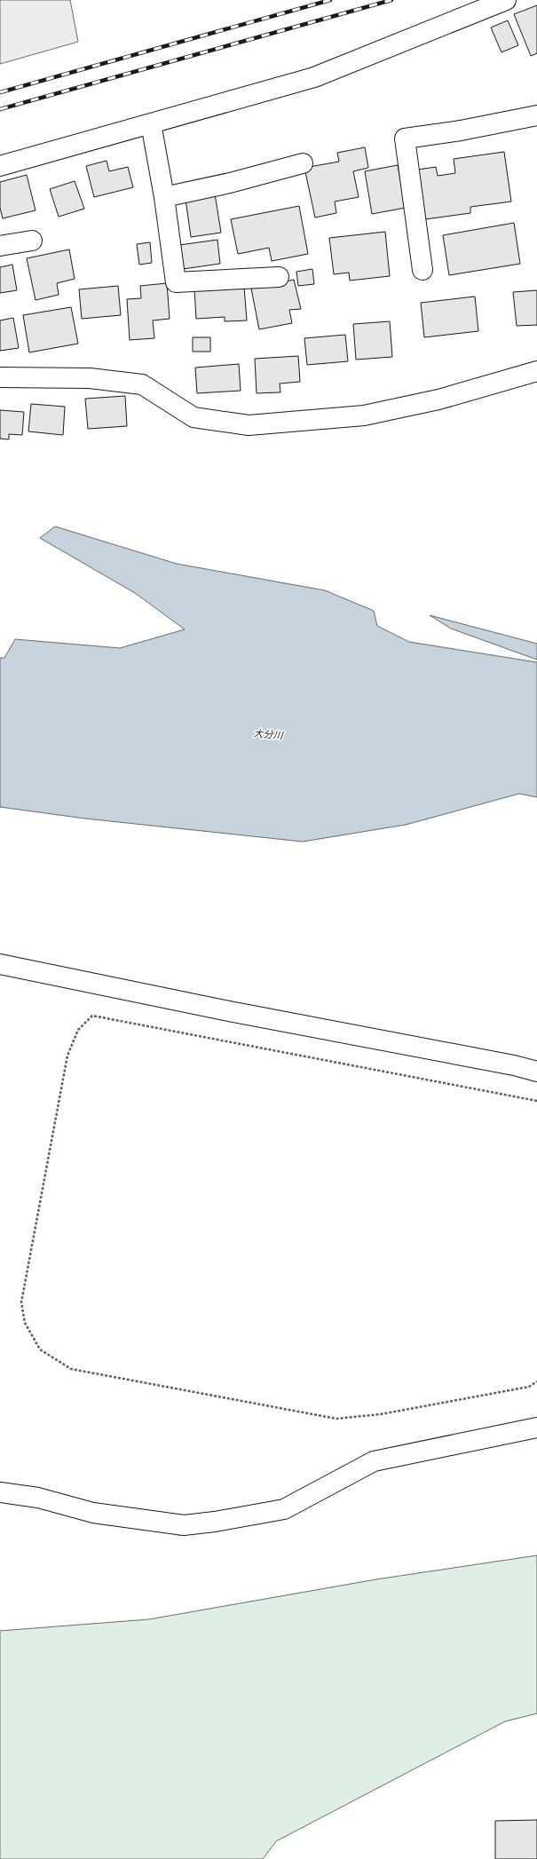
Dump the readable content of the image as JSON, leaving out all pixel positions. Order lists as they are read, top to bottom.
{
  "water": ["大分川"]
}
